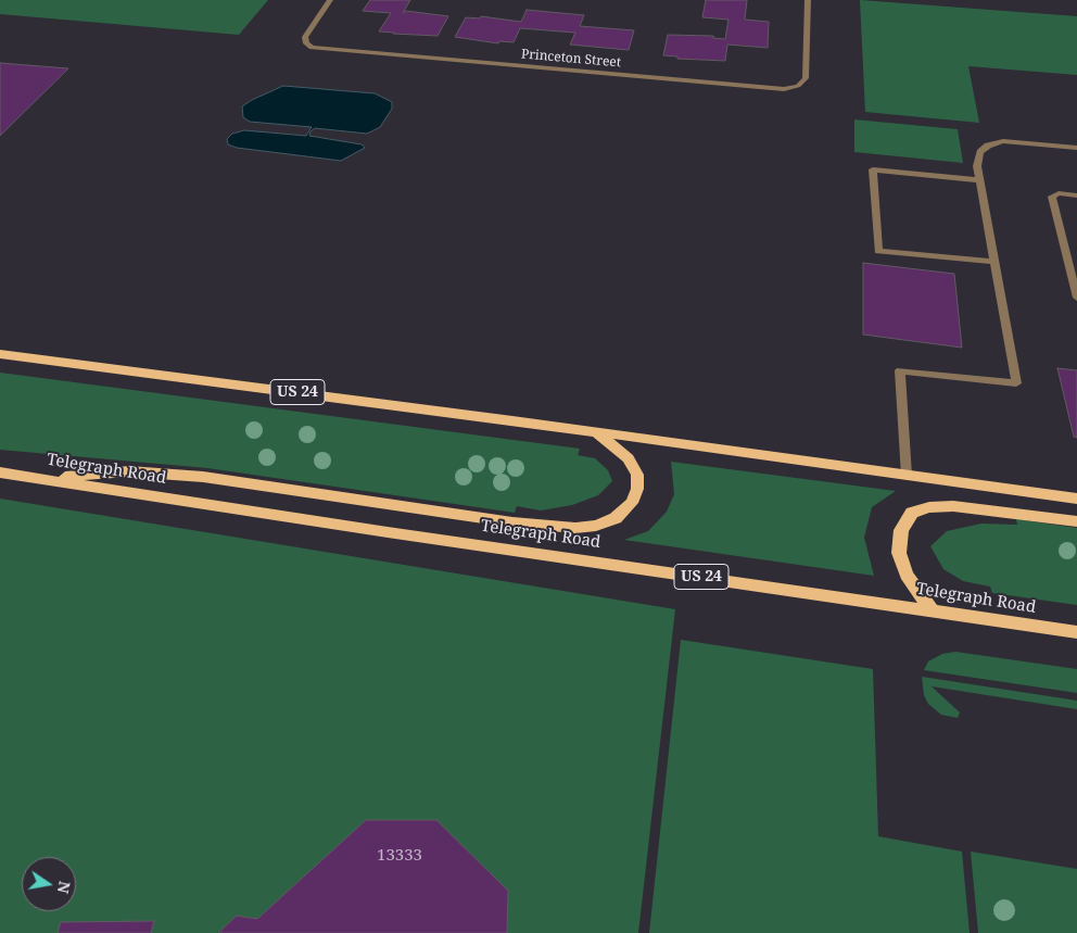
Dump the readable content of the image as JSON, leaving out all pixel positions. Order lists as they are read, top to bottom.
{
  "streets": {
    "main road": ["US 24", "Telegraph Road"],
    "street": ["Princeton Street"]
  },
  "house_numbers": ["13333"],
  "north": "right"
}
